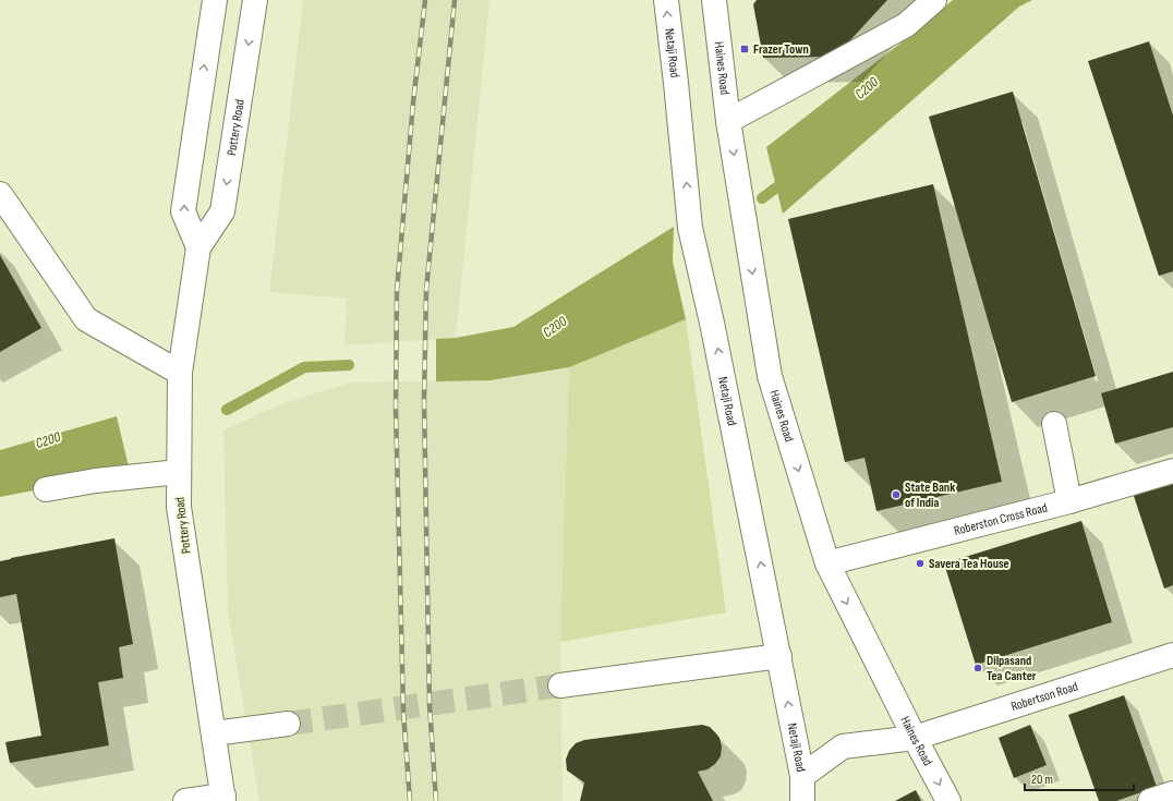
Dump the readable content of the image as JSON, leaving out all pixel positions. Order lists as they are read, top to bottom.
{
  "streets": {
    "street": [
      "Netaji Road",
      "Haines Road",
      "Pottery Road",
      "Roberston Cross Road",
      "Robertson Road"
    ]
  },
  "crossings": [
    ["Netaji Road", "Robertson Road"],
    ["Haines Road", "Roberston Cross Road"],
    ["Haines Road", "Robertson Road"]
  ],
  "one_way": ["Netaji Road", "Haines Road"],
  "water": ["C200"],
  "places": {
    "transit": ["Frazer Town"],
    "other": ["State Bank of India", "Savera Tea House", "Dilpasand Tea Canter"]
  },
  "scale_bar": "20 m"
}
